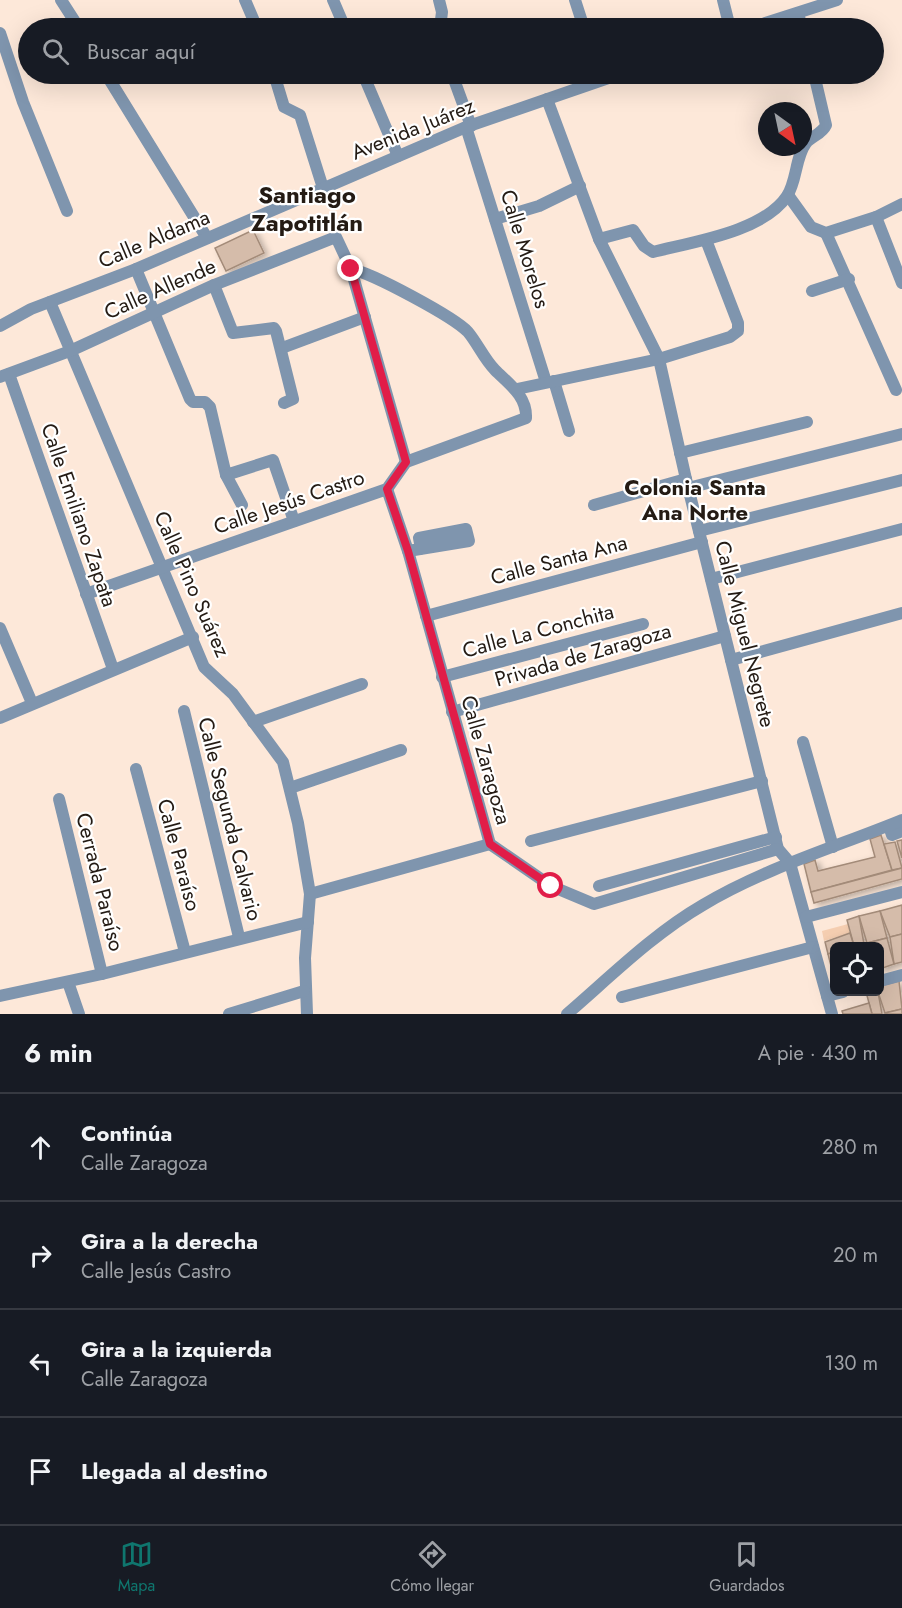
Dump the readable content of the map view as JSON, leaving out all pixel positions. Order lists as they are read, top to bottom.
{
  "streets": {
    "street": [
      "Avenida Juárez",
      "Calle Aldama",
      "Calle Morelos",
      "Calle Allende",
      "Calle Jesús Castro",
      "Calle Emiliano Zapata",
      "Calle Santa Ana",
      "Calle Pino Suárez",
      "Calle La Conchita",
      "Calle Miguel Negrete",
      "Privada de Zaragoza",
      "Calle Zaragoza",
      "Calle Segunda Calvario",
      "Calle Paraíso",
      "Cerrada Paraíso"
    ]
  },
  "crossings": [
    ["Avenida Juárez", "Calle Aldama"],
    ["Avenida Juárez", "Calle Morelos"],
    ["Avenida Juárez", "Calle Miguel Negrete"],
    ["Calle Aldama", "Calle Pino Suárez"],
    ["Calle Allende", "Calle Emiliano Zapata"],
    ["Calle Allende", "Calle Pino Suárez"],
    ["Calle Jesús Castro", "Calle Emiliano Zapata"],
    ["Calle Jesús Castro", "Calle Pino Suárez"],
    ["Calle Jesús Castro", "Calle Zaragoza"],
    ["Calle Santa Ana", "Calle Miguel Negrete"],
    ["Calle Santa Ana", "Calle Zaragoza"],
    ["Calle La Conchita", "Calle Zaragoza"],
    ["Calle Miguel Negrete", "Privada de Zaragoza"],
    ["Calle Miguel Negrete", "Calle Zaragoza"],
    ["Privada de Zaragoza", "Calle Zaragoza"]
  ],
  "districts": ["Santiago Zapotitlán", "Colonia Santa Ana Norte"],
  "north": "bottom right",
  "page": {
    "search": "Buscar aquí",
    "heading": ["6 min", "A pie · 430 m"],
    "list": [
      ["Continúa", "Calle Zaragoza", "280 m"],
      ["Gira a la derecha", "Calle Jesús Castro", "20 m"],
      ["Gira a la izquierda", "Calle Zaragoza", "130 m"],
      "Llegada al destino"
    ],
    "nav": ["Mapa", "Cómo llegar", "Guardados"]
  }
}
